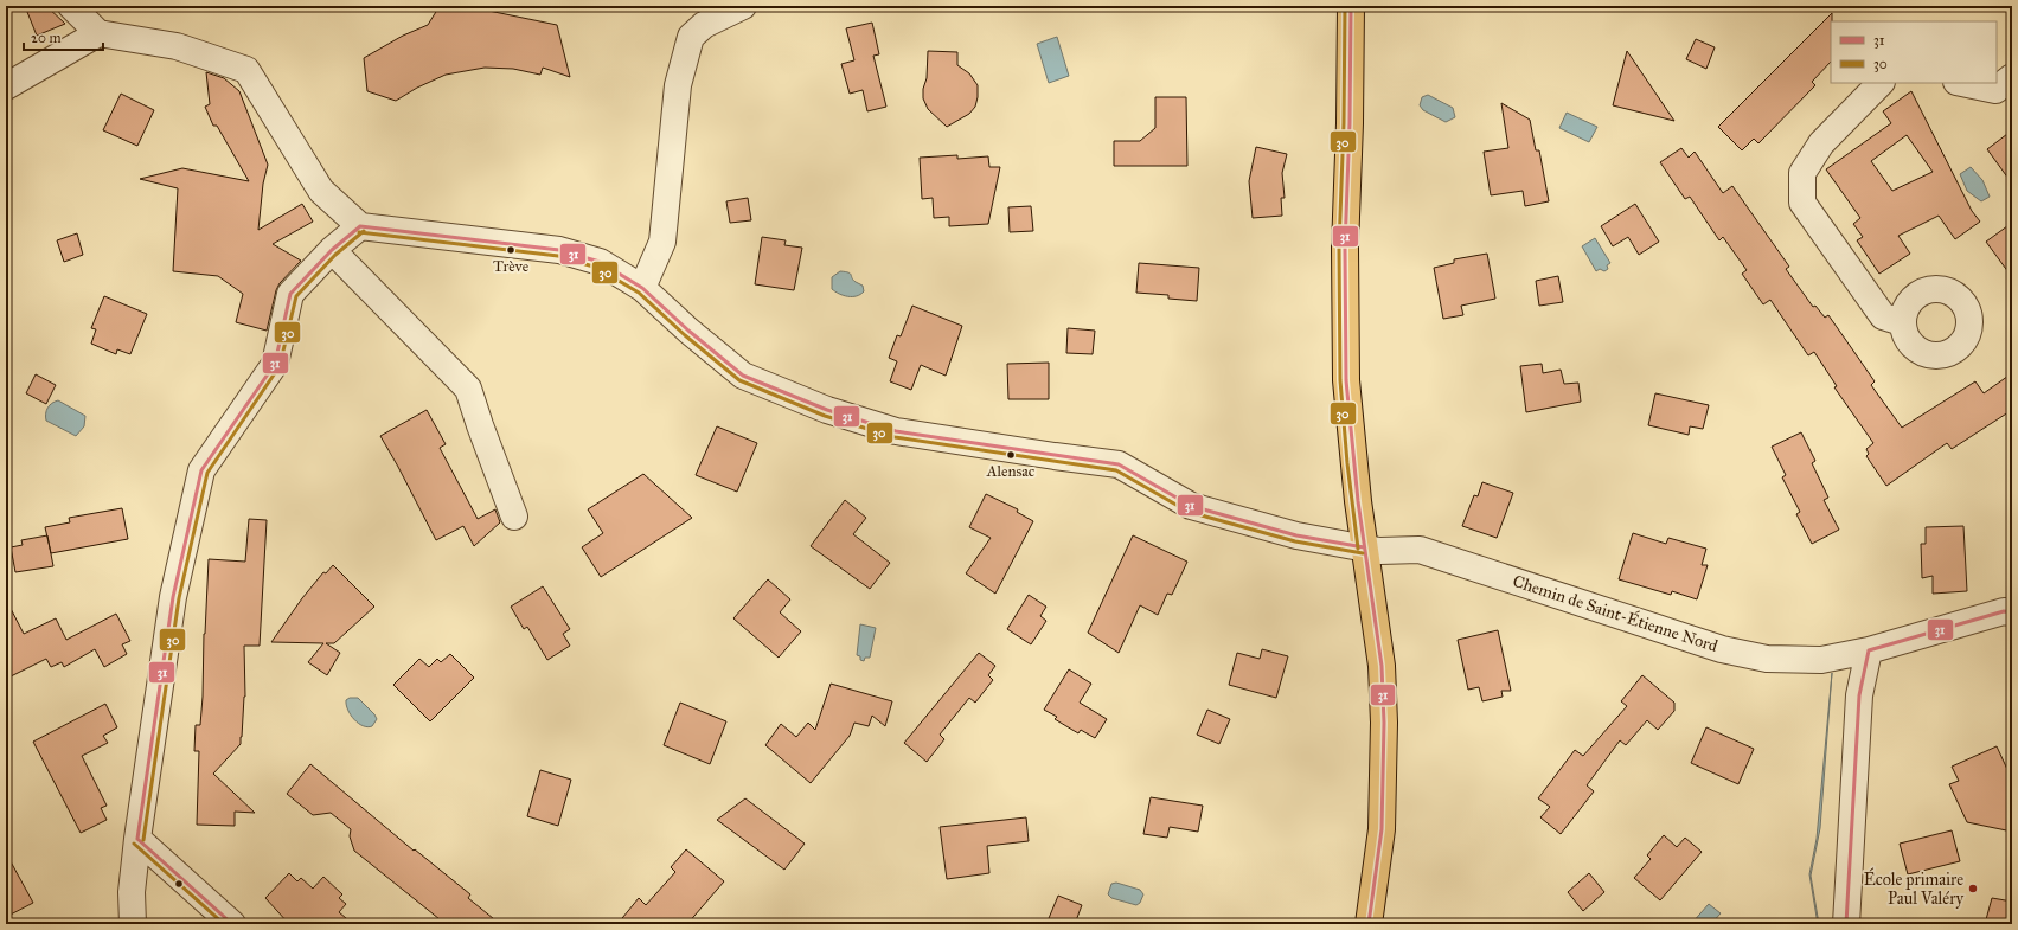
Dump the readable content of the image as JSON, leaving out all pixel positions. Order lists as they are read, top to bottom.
{
  "streets": {
    "street": ["Chemin de Saint-Étienne Nord"]
  },
  "places": ["Trève", "Alensac", "École primaire Paul Valéry"],
  "lines": ["transit line 31", "transit line 30"],
  "legend": ["31", "30"],
  "scale_bar": "20 m"
}
